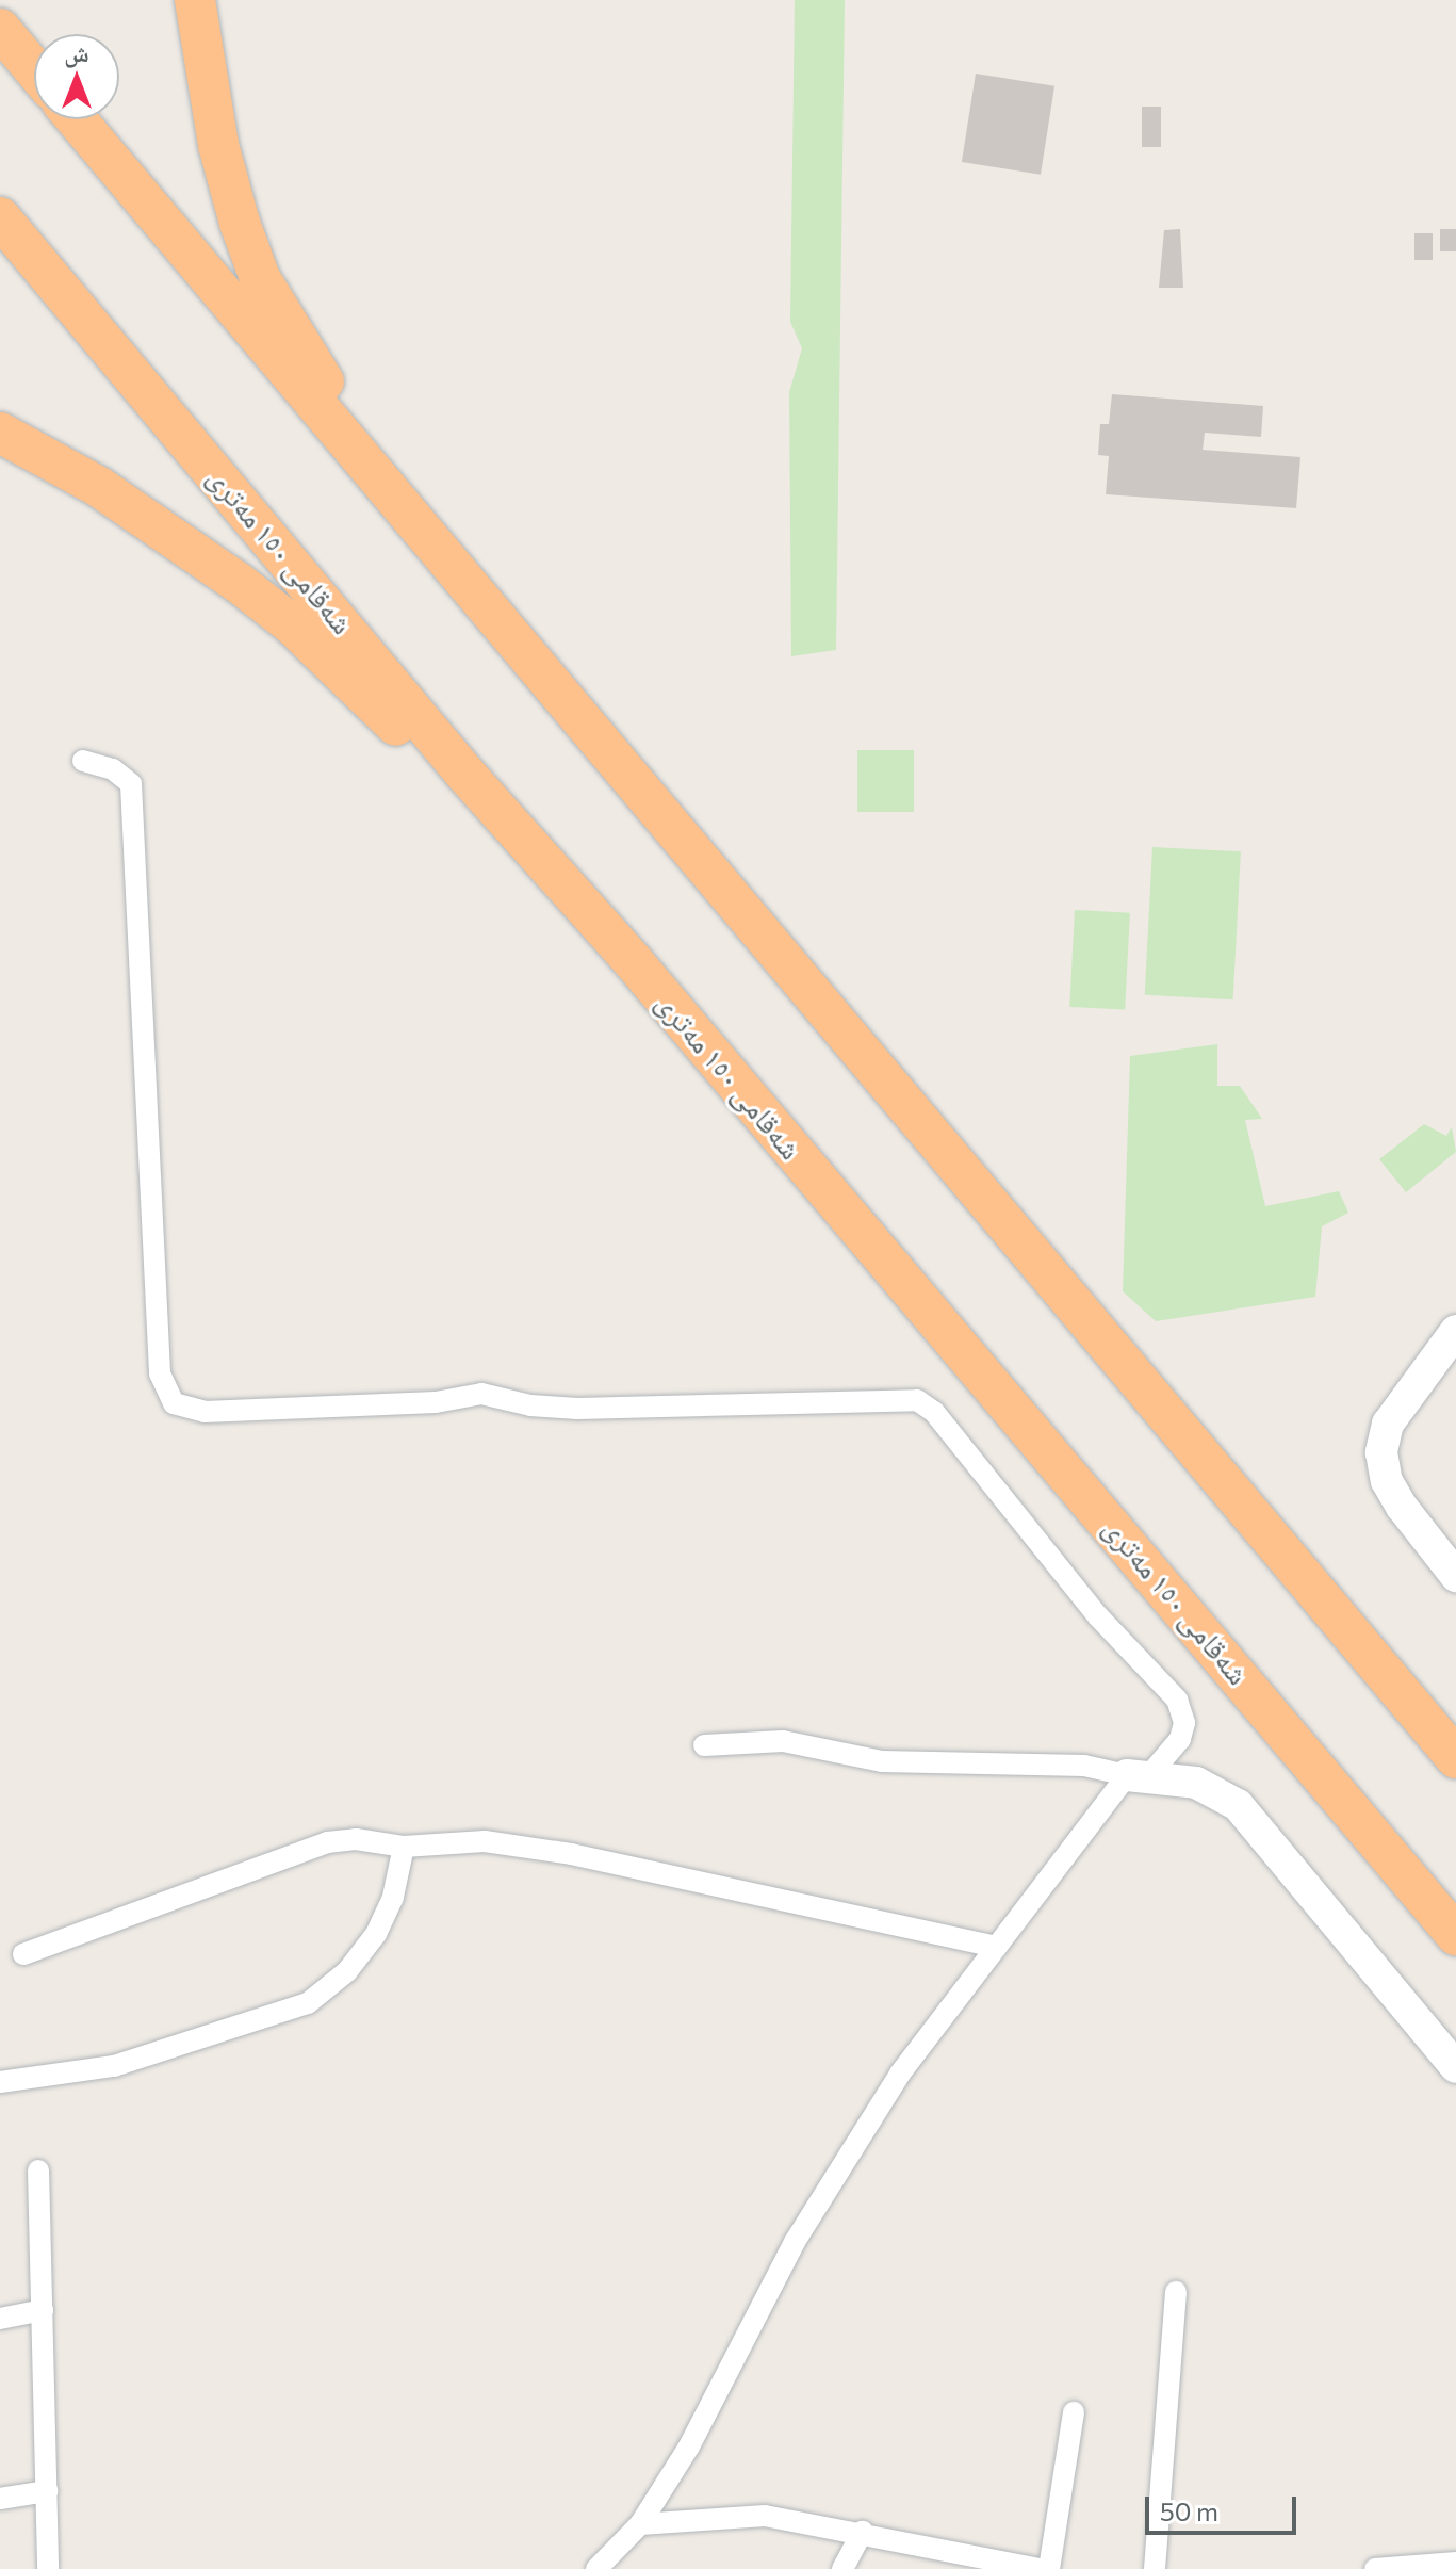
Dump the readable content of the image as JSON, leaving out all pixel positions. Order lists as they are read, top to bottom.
{
  "streets": {
    "highway": ["شەقامی ١٥٠ مەتری"]
  },
  "scale_bar": "50 m",
  "north": "top"
}
